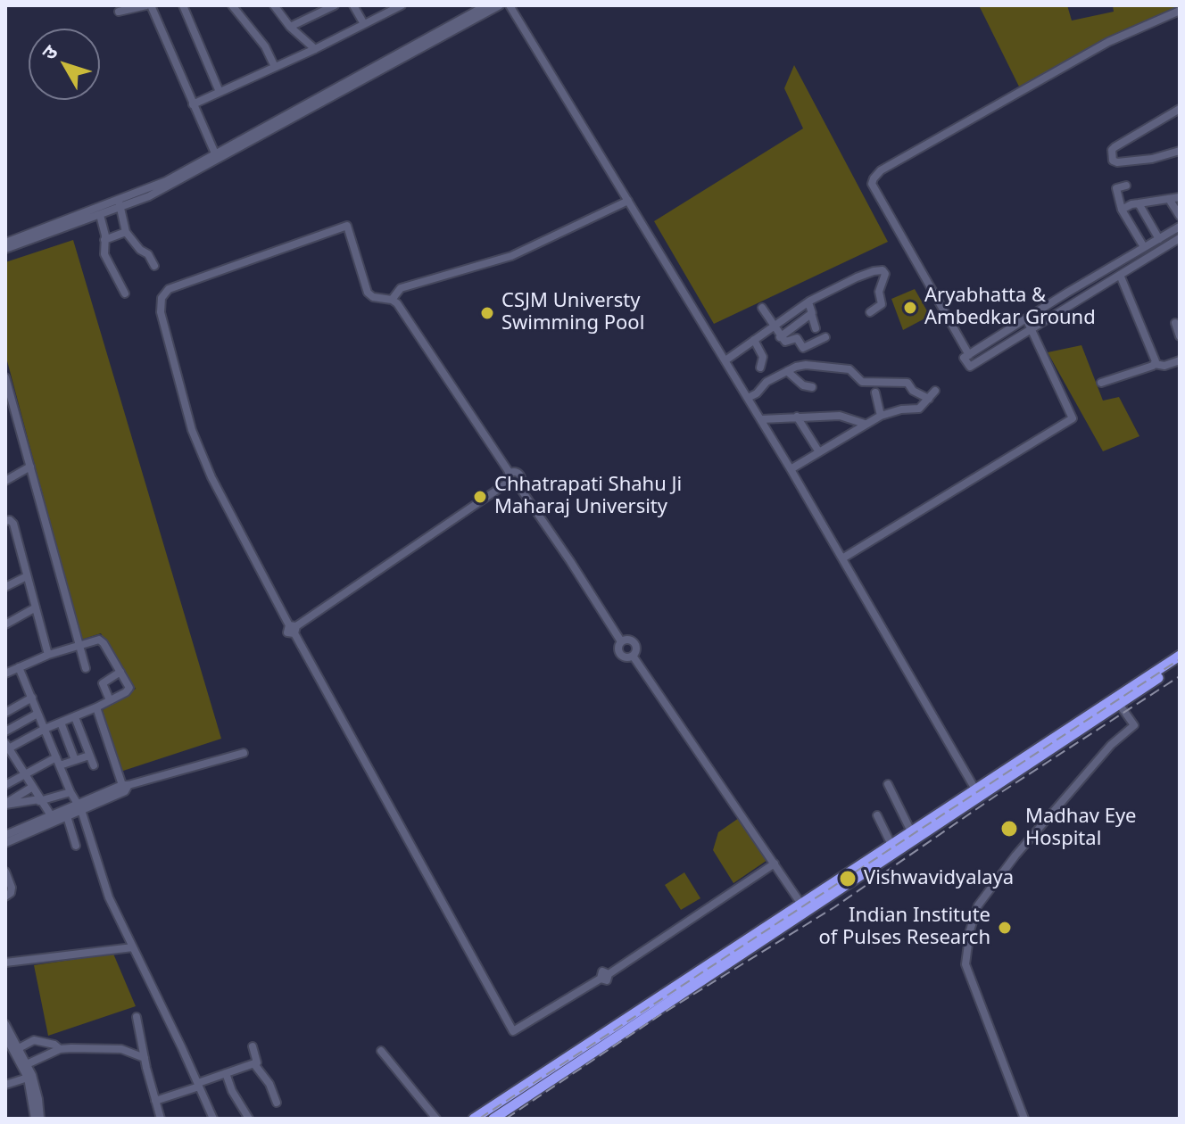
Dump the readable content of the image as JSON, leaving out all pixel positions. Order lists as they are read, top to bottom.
{
  "places": [
    "Aryabhatta & Ambedkar Ground",
    "CSJM Universty Swimming Pool",
    "Chhatrapati Shahu Ji Maharaj University",
    "Madhav Eye Hospital",
    "Vishwavidyalaya",
    "Indian Institute of Pulses Research"
  ],
  "north": "top left"
}
